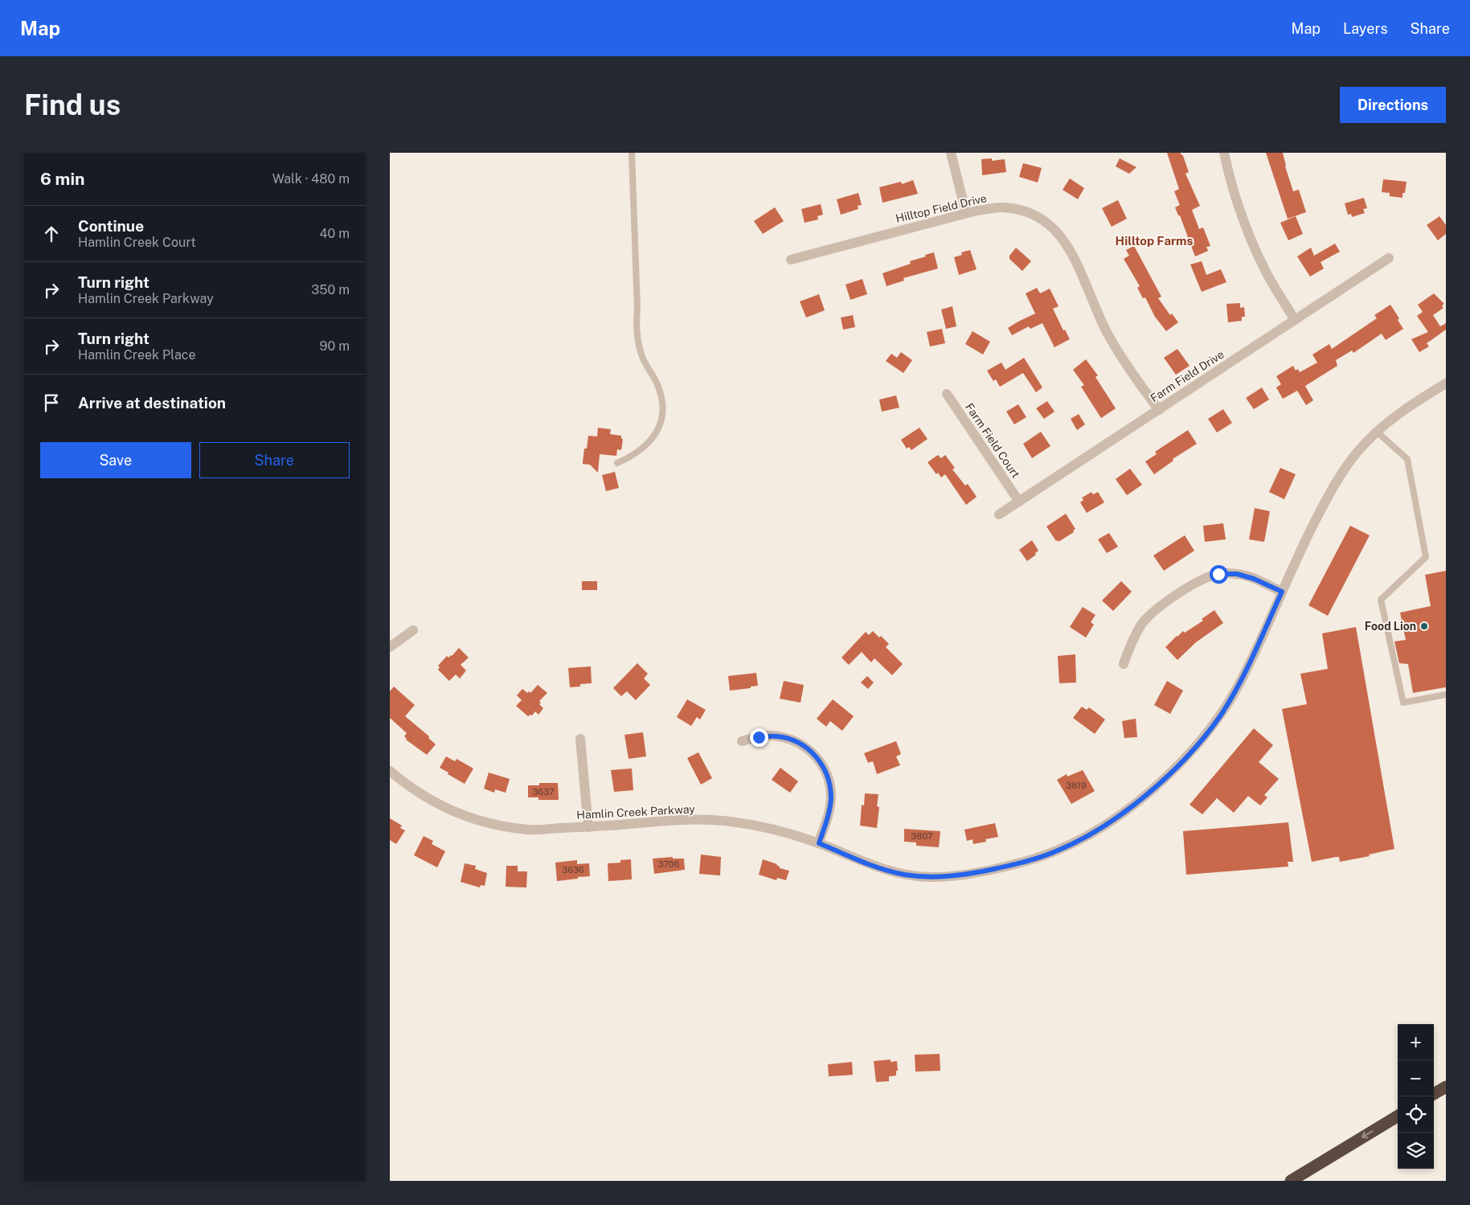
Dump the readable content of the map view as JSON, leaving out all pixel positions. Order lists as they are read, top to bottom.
{
  "streets": {
    "street": [
      "Hilltop Field Drive",
      "Farm Field Drive",
      "Farm Field Court",
      "Hamlin Creek Parkway"
    ]
  },
  "crossings": [
    ["Hilltop Field Drive", "Farm Field Drive"],
    ["Farm Field Drive", "Farm Field Court"]
  ],
  "districts": ["Hilltop Farms"],
  "places": ["Food Lion"],
  "house_numbers": [
    "3819",
    "3637",
    "3807",
    "3706",
    "3636"
  ],
  "page": {
    "header": "Map",
    "nav": ["Map", "Layers", "Share"],
    "buttons": [
      "Directions",
      ["Save", "Share"]
    ],
    "title": "Find us",
    "heading": ["6 min", "Walk · 480 m"],
    "list": [
      ["Continue", "Hamlin Creek Court", "40 m"],
      ["Turn right", "Hamlin Creek Parkway", "350 m"],
      ["Turn right", "Hamlin Creek Place", "90 m"],
      "Arrive at destination"
    ],
    "map_buttons": ["+", "−"]
  }
}
